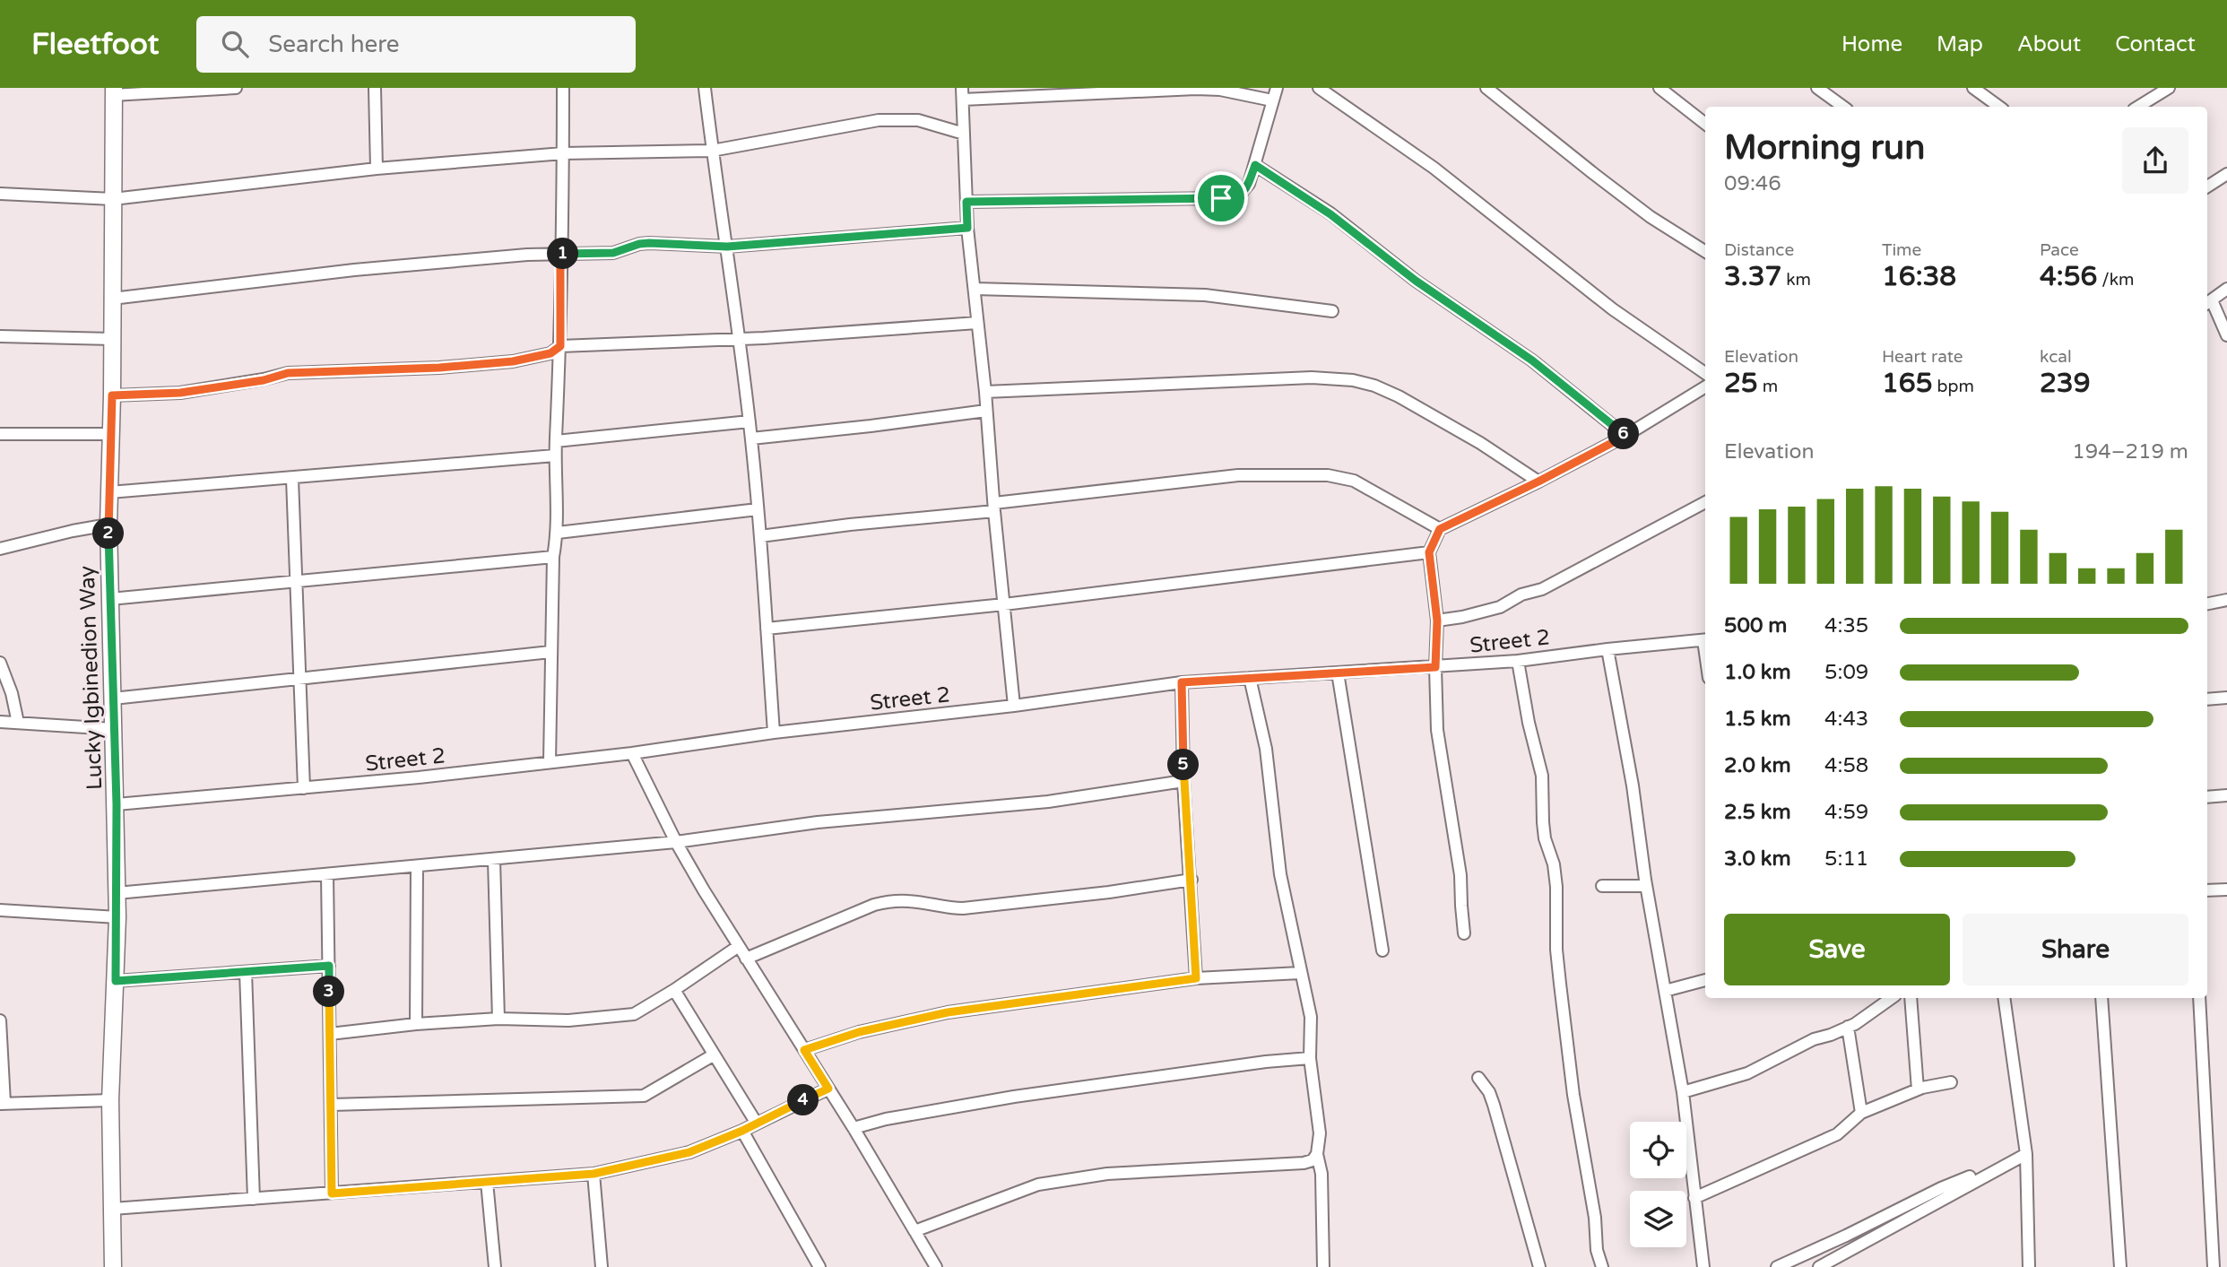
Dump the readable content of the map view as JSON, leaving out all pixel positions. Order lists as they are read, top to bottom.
{
  "streets": {
    "street": ["Street 2", "Lucky Igbinedion Way"]
  },
  "crossings": [
    ["Street 2", "Lucky Igbinedion Way"]
  ],
  "page": {
    "header": "Fleetfoot",
    "search": "Search here",
    "nav": [
      "Home",
      "Map",
      "About",
      "Contact"
    ],
    "heading": ["Morning run", "09:46"],
    "stats": [
      ["Distance", "3.37 km"],
      ["Time", "16:38"],
      ["Pace", "4:56 /km"],
      ["Elevation", "25 m"],
      ["Heart rate", "165 bpm"],
      ["kcal", "239"]
    ],
    "pins": [
      "1",
      "6",
      "2",
      "5",
      "3",
      "4"
    ],
    "chart": ["Elevation", "194–219 m"],
    "list": [
      {
        "name": "500 m",
        "note": "4:35"
      },
      {
        "name": "1.0 km",
        "note": "5:09"
      },
      {
        "name": "1.5 km",
        "note": "4:43"
      },
      {
        "name": "2.0 km",
        "note": "4:58"
      },
      {
        "name": "2.5 km",
        "note": "4:59"
      },
      {
        "name": "3.0 km",
        "note": "5:11"
      }
    ],
    "buttons": ["Save", "Share"]
  }
}
